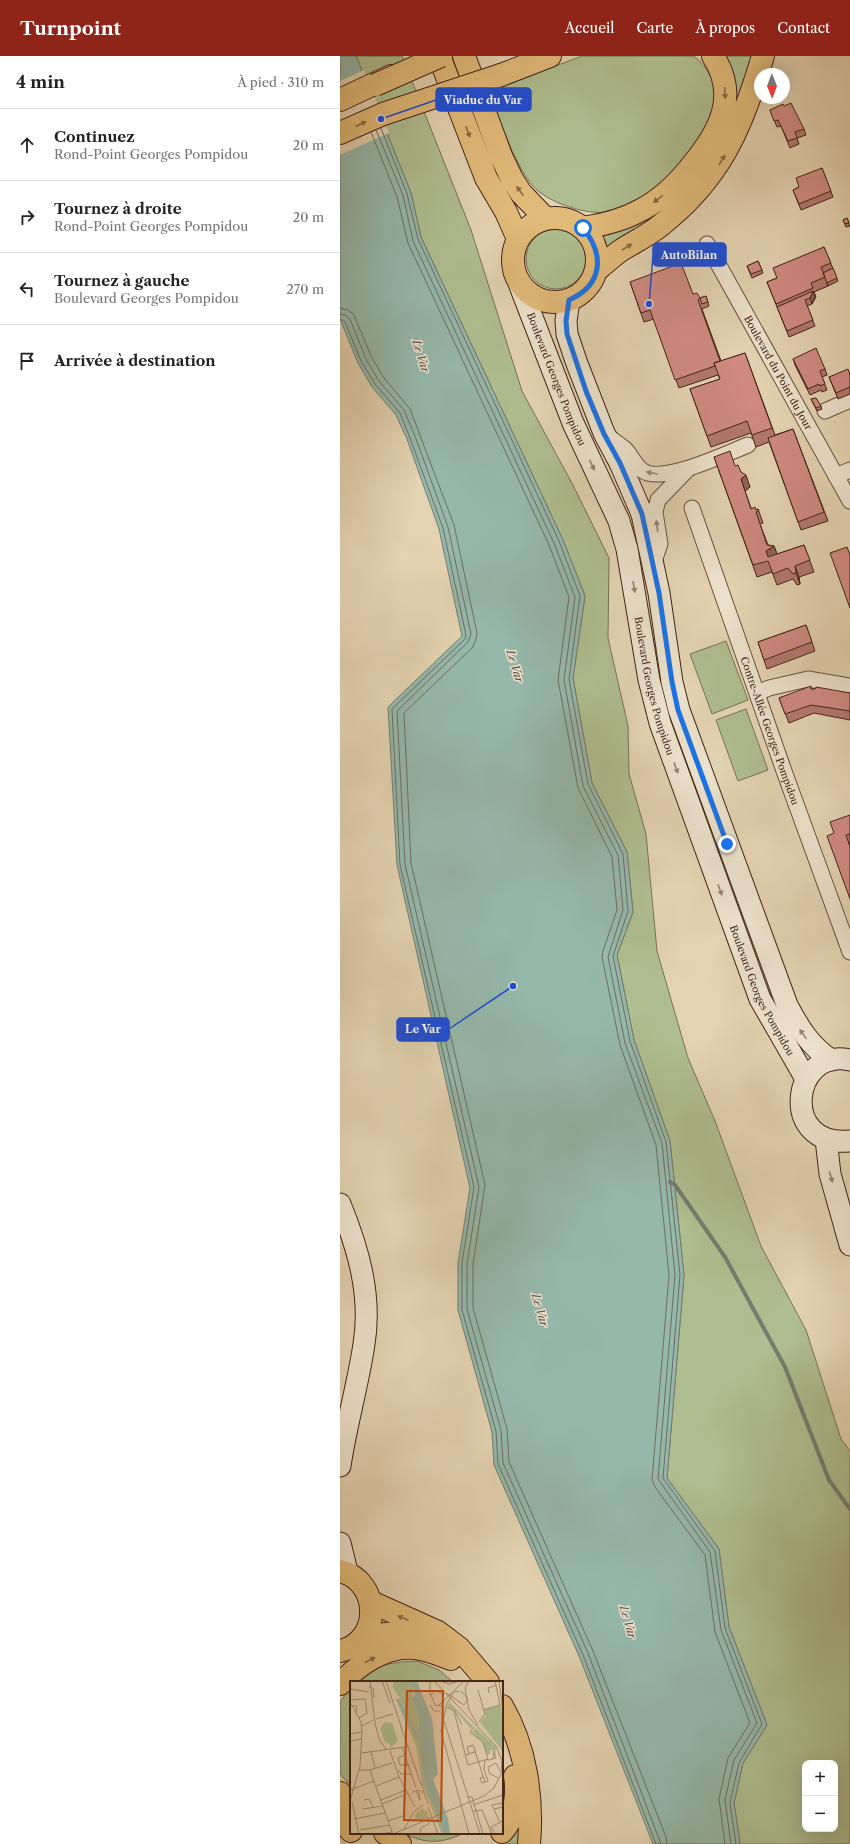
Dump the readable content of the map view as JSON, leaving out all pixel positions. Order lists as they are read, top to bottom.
{
  "streets": {
    "main road": ["Boulevard Georges Pompidou"],
    "street": ["Boulevard du Point du Jour", "Contre-Allée Georges Pompidou"]
  },
  "water": ["Le Var"],
  "places": ["Viaduc du Var", "AutoBilan", "Le Var"],
  "north": "bottom",
  "page": {
    "header": "Turnpoint",
    "nav": [
      "Accueil",
      "Carte",
      "À propos",
      "Contact"
    ],
    "heading": ["4 min", "À pied · 310 m"],
    "list": [
      ["Continuez", "Rond-Point Georges Pompidou", "20 m"],
      ["Tournez à droite", "Rond-Point Georges Pompidou", "20 m"],
      ["Tournez à gauche", "Boulevard Georges Pompidou", "270 m"],
      "Arrivée à destination"
    ],
    "map_buttons": ["+", "−"]
  }
}
